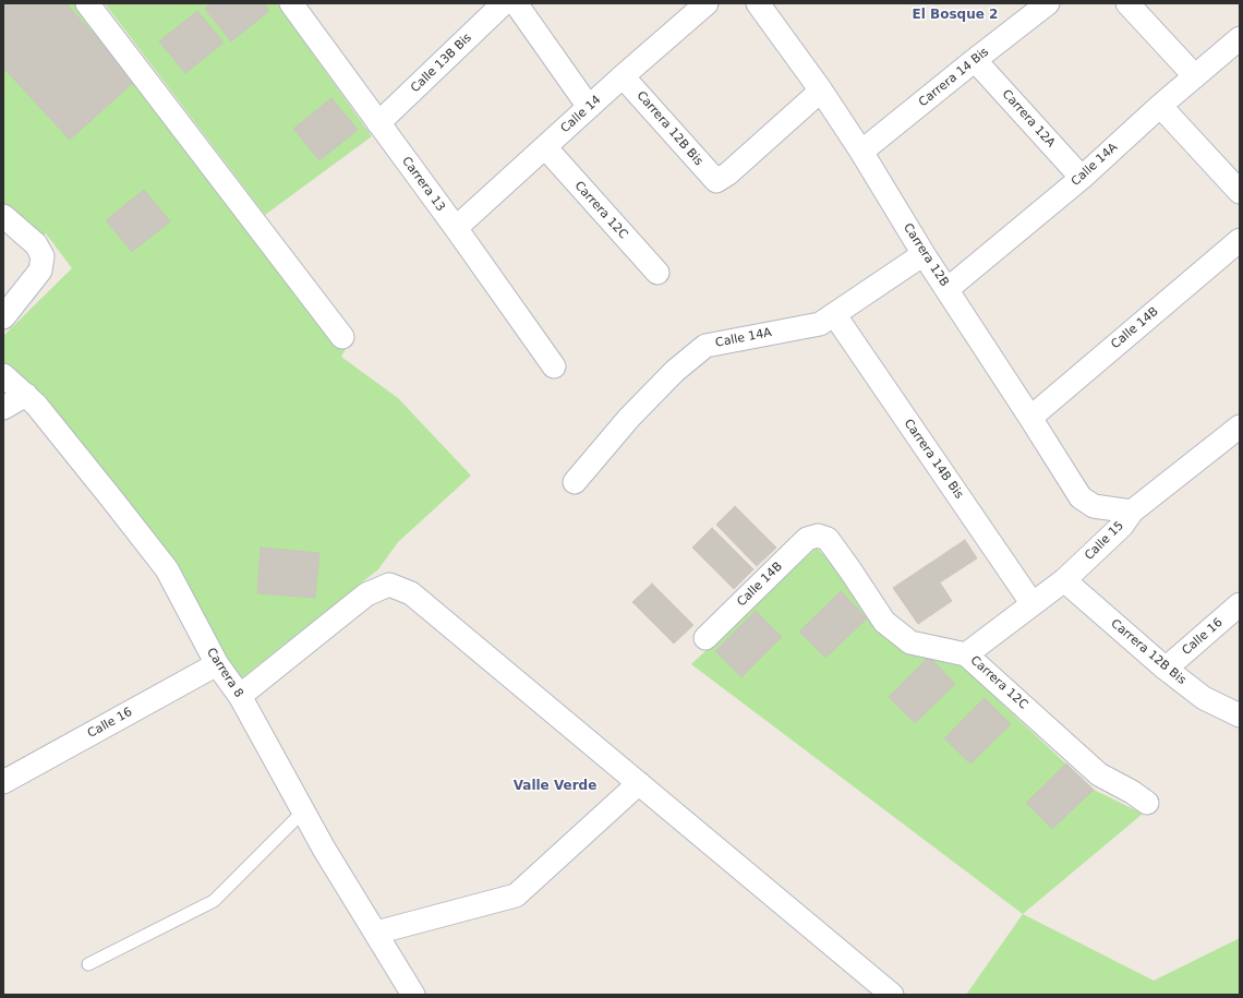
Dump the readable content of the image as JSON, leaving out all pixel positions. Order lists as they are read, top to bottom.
{
  "streets": {
    "street": [
      "Calle 13B Bis",
      "Carrera 14 Bis",
      "Calle 14",
      "Carrera 12A",
      "Carrera 12B Bis",
      "Calle 14A",
      "Carrera 13",
      "Carrera 12C",
      "Carrera 12B",
      "Calle 14B",
      "Carrera 14B Bis",
      "Calle 15",
      "Calle 16",
      "Carrera 8"
    ]
  },
  "crossings": [
    ["Calle 13B Bis", "Carrera 13"],
    ["Carrera 14 Bis", "Carrera 12A"],
    ["Carrera 14 Bis", "Carrera 12B"],
    ["Calle 14", "Carrera 12B Bis"],
    ["Calle 14", "Carrera 13"],
    ["Calle 14", "Carrera 12C"],
    ["Carrera 12A", "Calle 14A"],
    ["Carrera 12B Bis", "Carrera 12B"],
    ["Carrera 12B Bis", "Calle 15"],
    ["Carrera 12B Bis", "Calle 16"],
    ["Calle 14A", "Carrera 12B"],
    ["Calle 14A", "Carrera 14B Bis"],
    ["Carrera 12C", "Calle 14B"],
    ["Carrera 12C", "Calle 15"],
    ["Carrera 12B", "Calle 14B"],
    ["Carrera 12B", "Calle 15"],
    ["Carrera 14B Bis", "Calle 15"],
    ["Calle 16", "Carrera 8"]
  ],
  "districts": ["El Bosque 2", "Valle Verde"]
}
